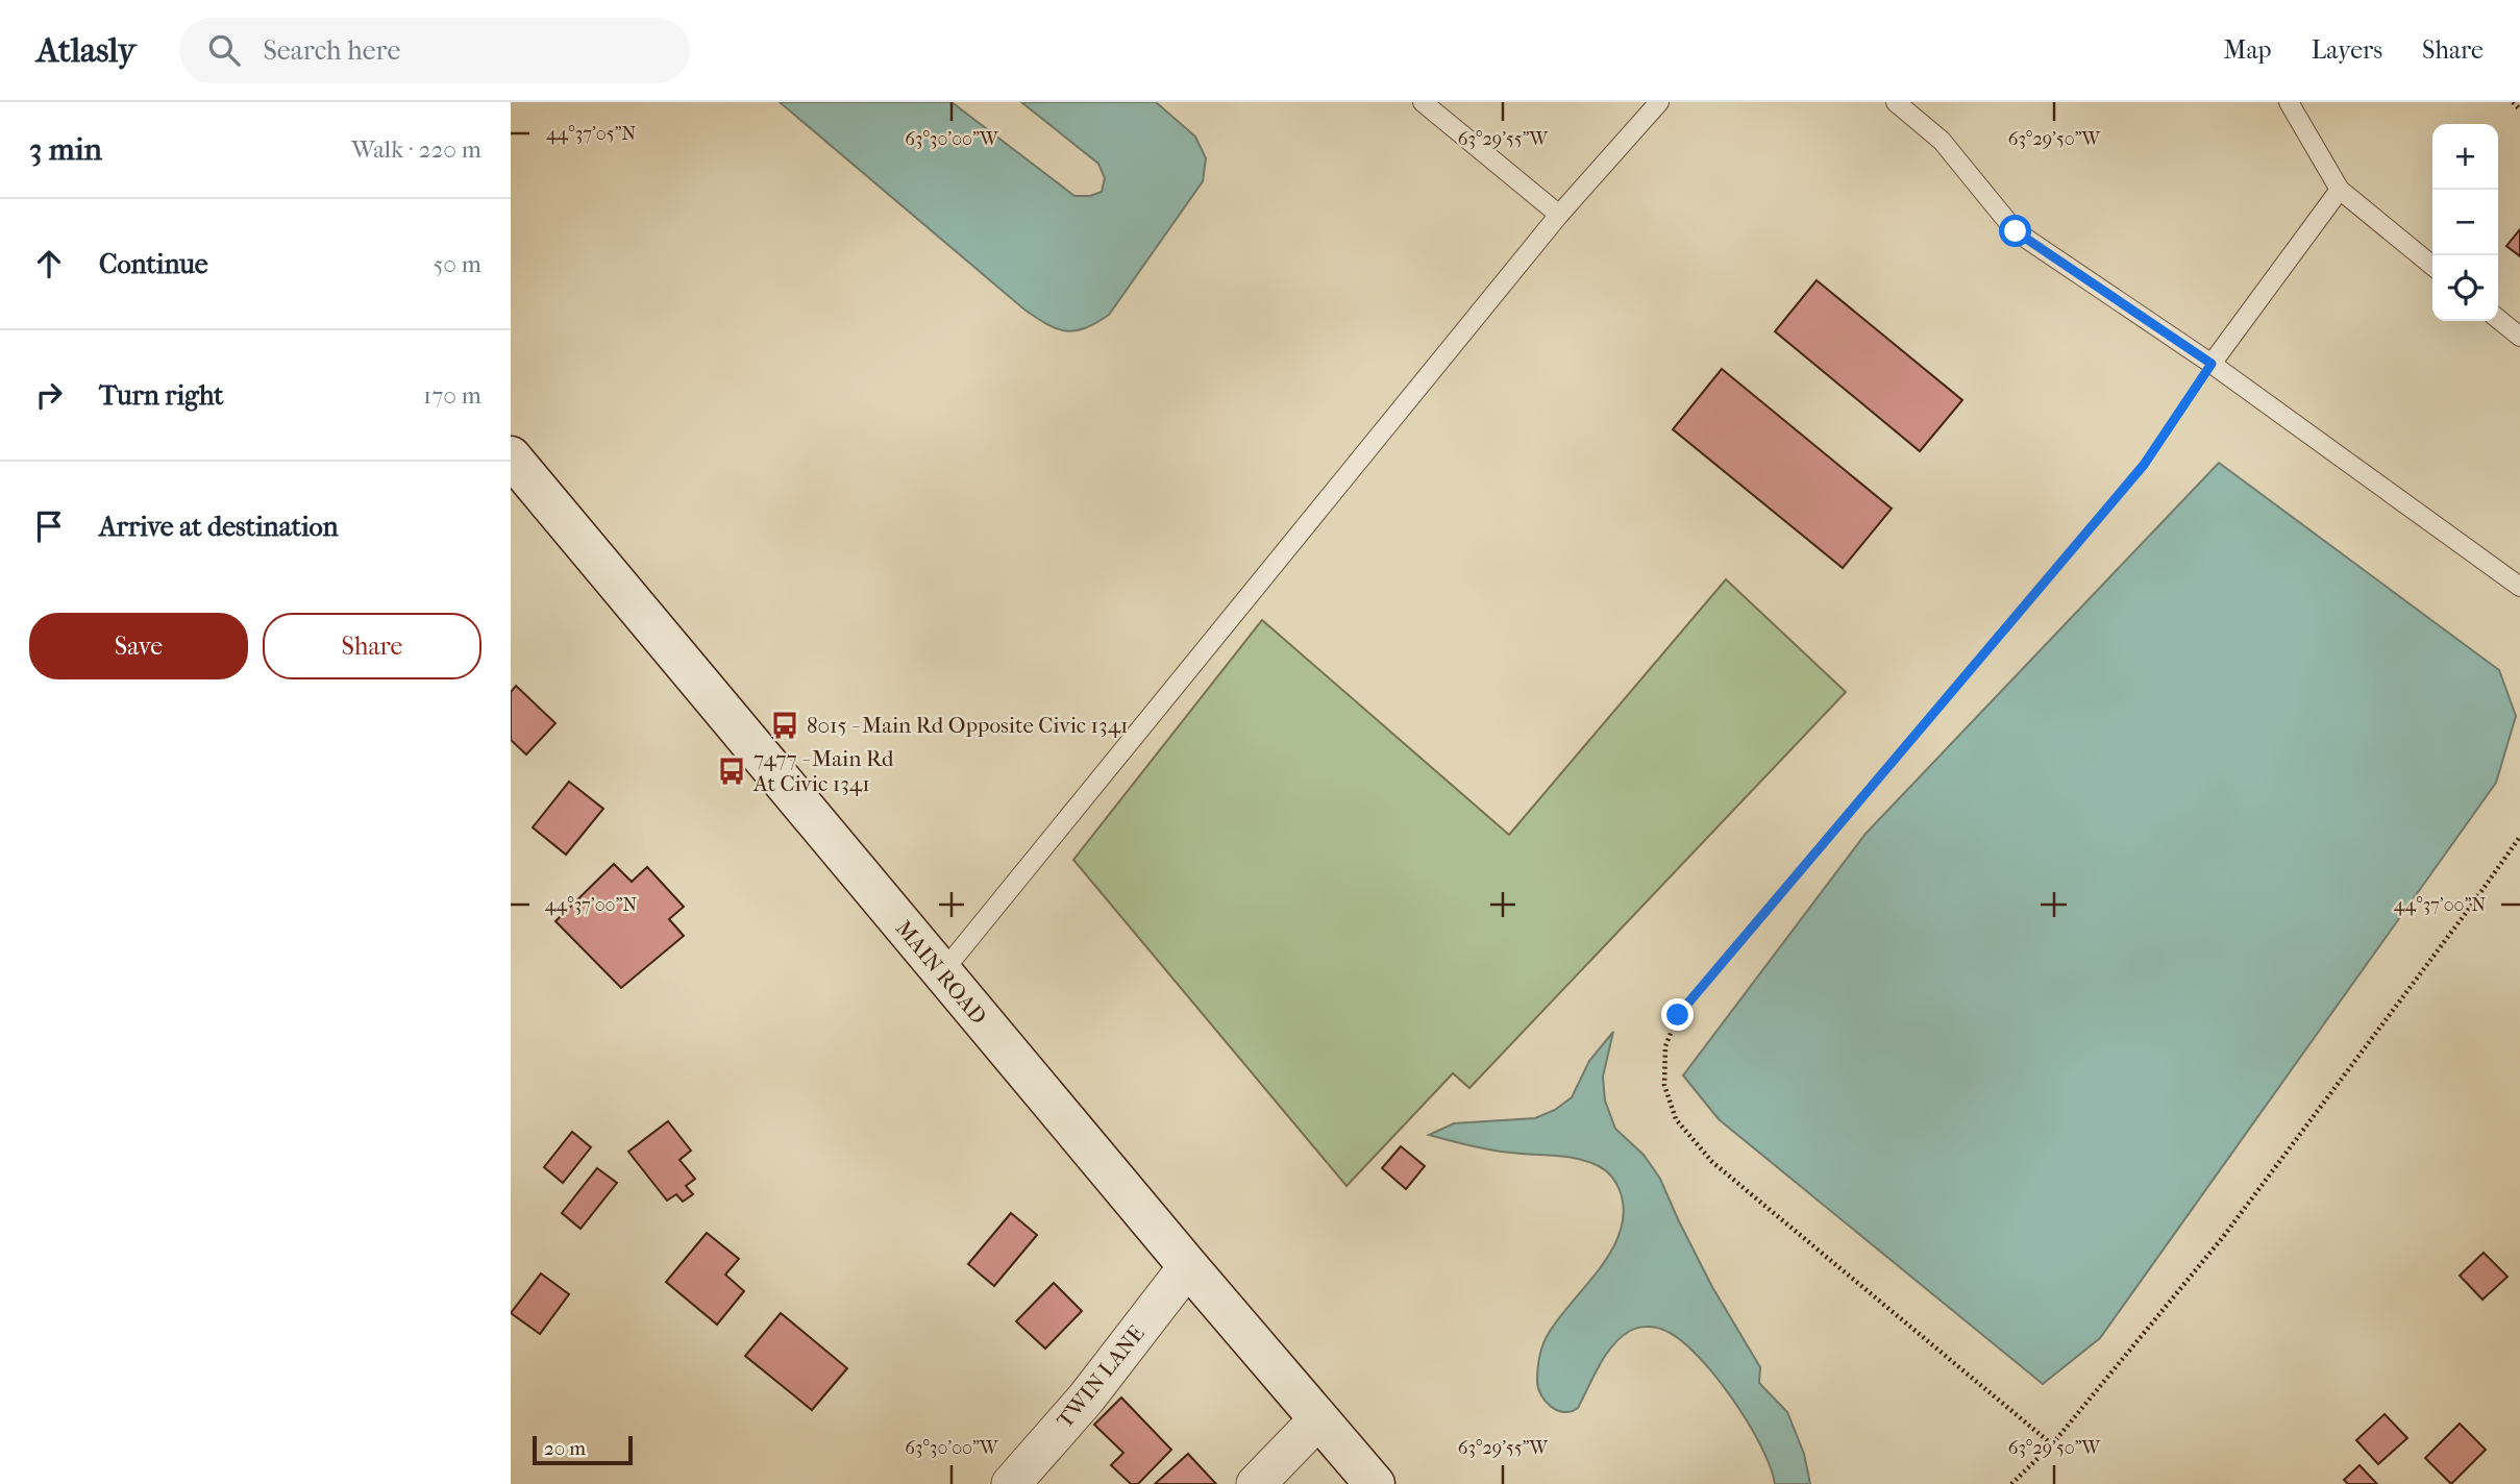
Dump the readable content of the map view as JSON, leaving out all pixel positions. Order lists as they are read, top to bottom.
{
  "streets": {
    "main road": ["MAIN ROAD"],
    "street": ["TWIN LANE"]
  },
  "crossings": [
    ["MAIN ROAD", "TWIN LANE"]
  ],
  "places": {
    "bus stop": ["8015 - Main Rd Opposite Civic 1341", "7477 - Main Rd At Civic 1341"]
  },
  "scale_bar": "20 m",
  "page": {
    "header": "Atlasly",
    "search": "Search here",
    "nav": ["Map", "Layers", "Share"],
    "heading": ["3 min", "Walk · 220 m"],
    "map_buttons": ["+", "−"],
    "list": [
      ["Continue", "50 m"],
      ["Turn right", "170 m"],
      "Arrive at destination"
    ],
    "buttons": ["Save", "Share"],
    "scale": "20 m"
  },
  "coordinates": [
    "44°37'05\"N",
    "63°30'00\"W",
    "63°29'55\"W",
    "63°29'50\"W",
    "44°37'00\"N"
  ]
}
